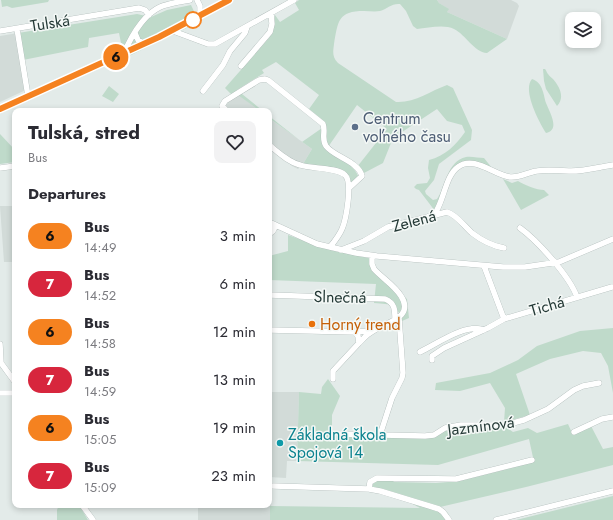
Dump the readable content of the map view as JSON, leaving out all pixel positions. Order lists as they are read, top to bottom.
{
  "streets": {
    "street": [
      "Tulská",
      "Zelená",
      "Slnečná",
      "Tichá",
      "Jazmínová"
    ]
  },
  "crossings": [
    ["Zelená", "Slnečná"]
  ],
  "places": ["Centrum voľného času", "Horný trend", "Základná škola Spojová 14"],
  "lines": ["bus line 6"],
  "page": {
    "on_map": "6",
    "heading": [
      ["Tulská, stred", "Bus"],
      "Departures"
    ],
    "list": [
      {
        "mark": "6",
        "name": "Bus",
        "note": "14:49",
        "value": "3 min"
      },
      {
        "mark": "7",
        "name": "Bus",
        "note": "14:52",
        "value": "6 min"
      },
      {
        "mark": "6",
        "name": "Bus",
        "note": "14:58",
        "value": "12 min"
      },
      {
        "mark": "7",
        "name": "Bus",
        "note": "14:59",
        "value": "13 min"
      },
      {
        "mark": "6",
        "name": "Bus",
        "note": "15:05",
        "value": "19 min"
      },
      {
        "mark": "7",
        "name": "Bus",
        "note": "15:09",
        "value": "23 min"
      }
    ]
  }
}
